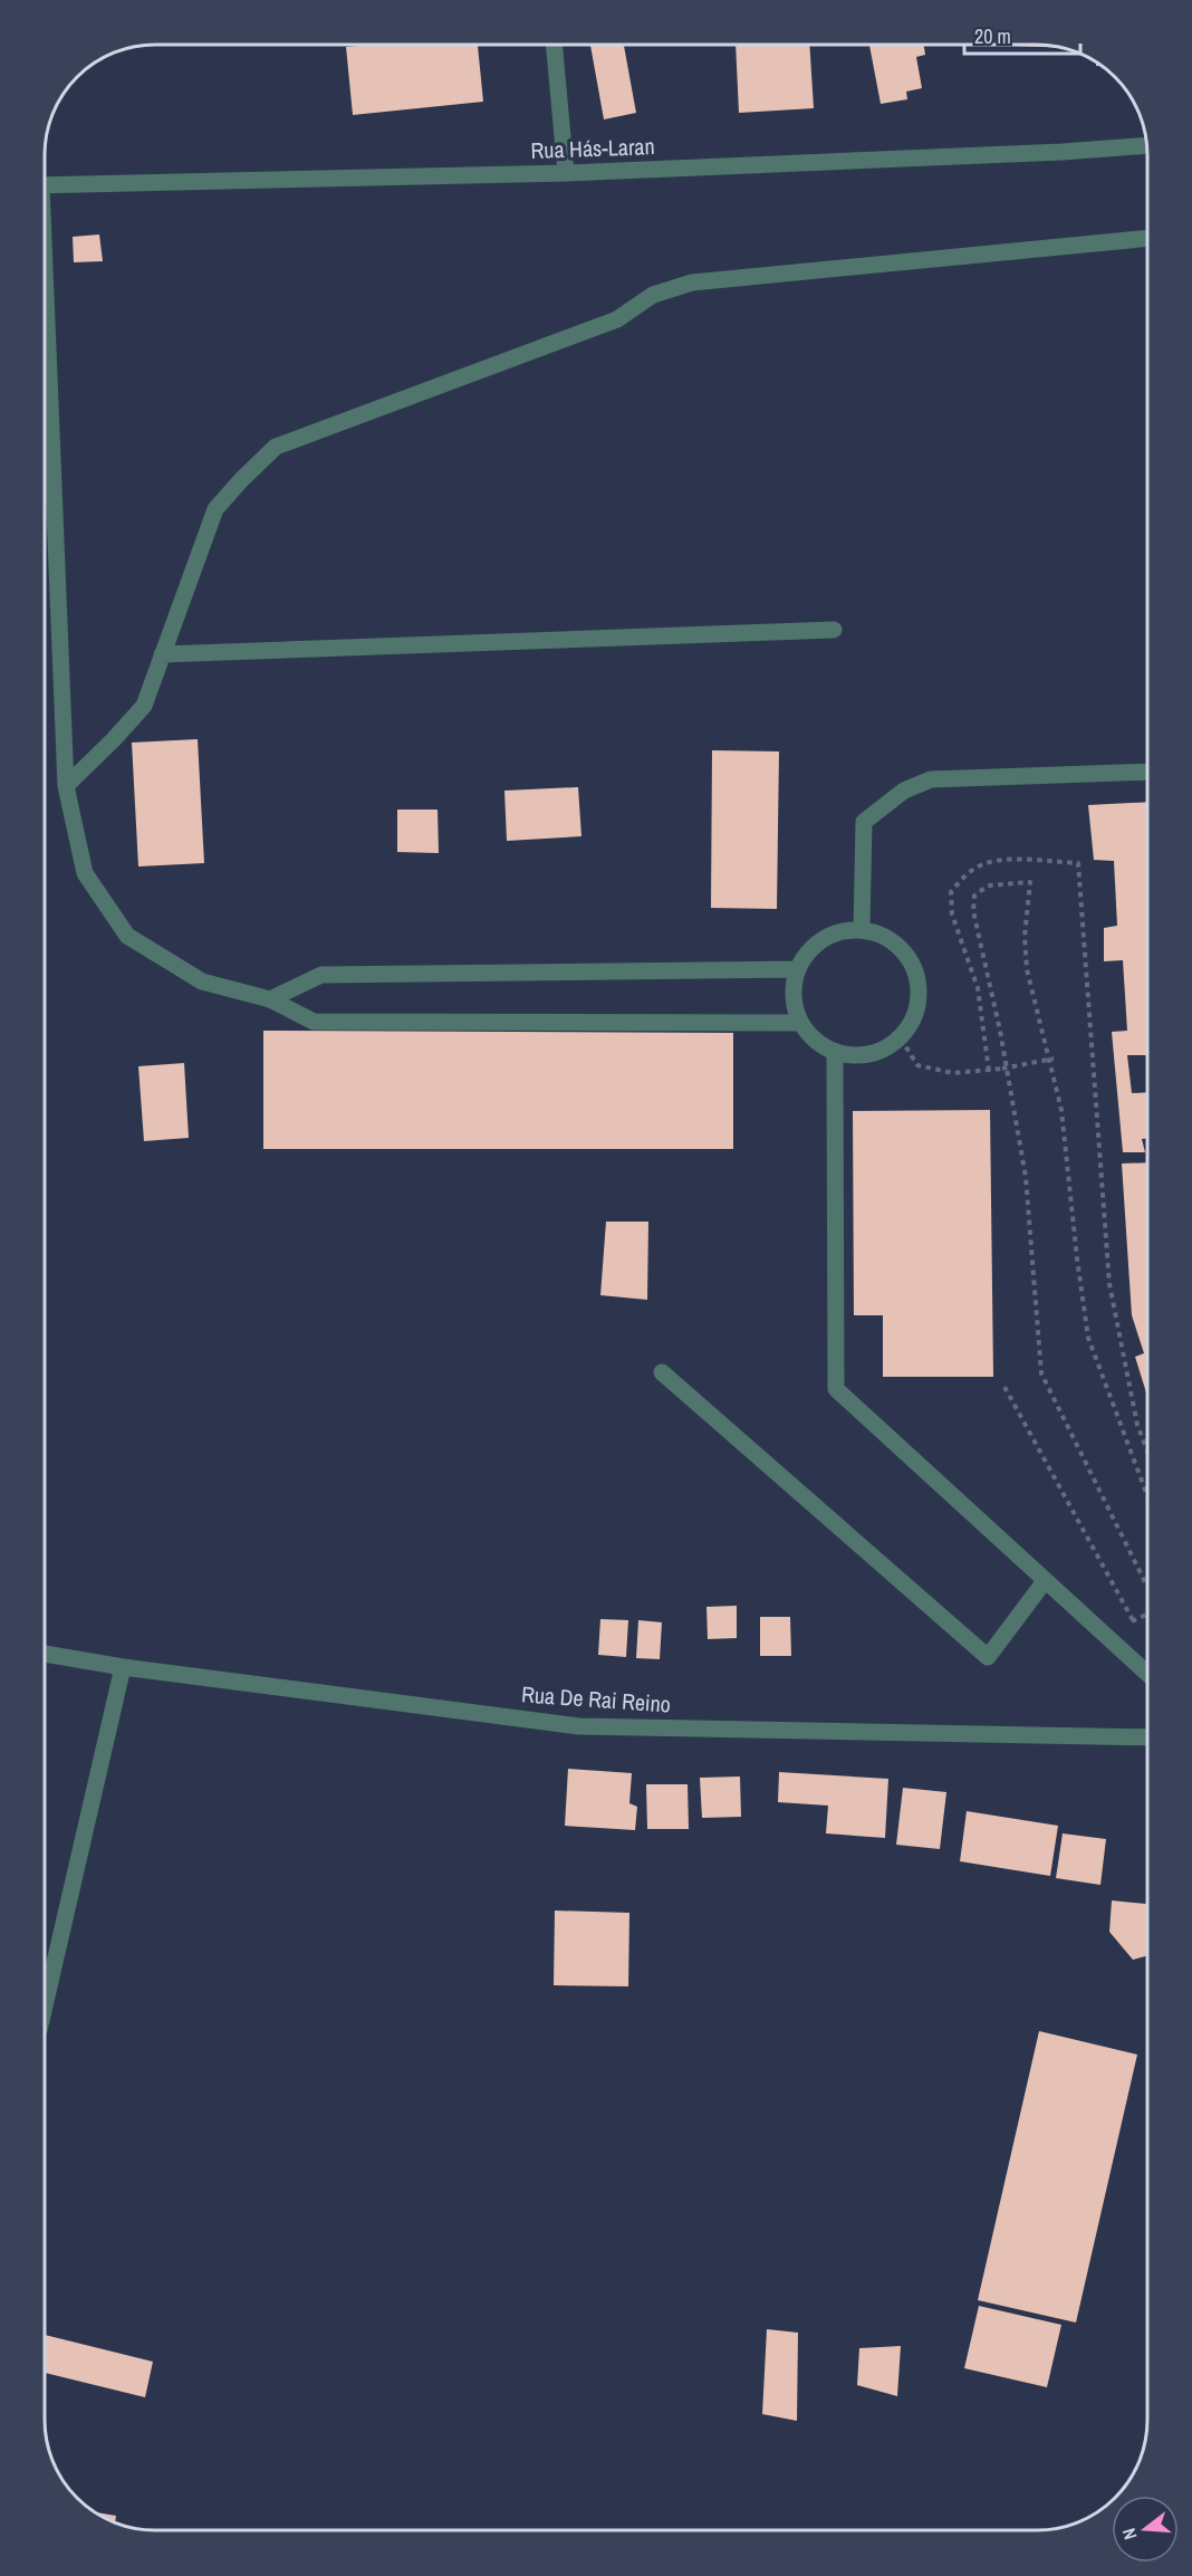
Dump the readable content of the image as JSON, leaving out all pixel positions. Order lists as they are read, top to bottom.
{
  "streets": {
    "street": ["Rua Hás-Laran", "Rua De Rai Reino"]
  },
  "scale_bar": "20 m",
  "north": "left"
}
